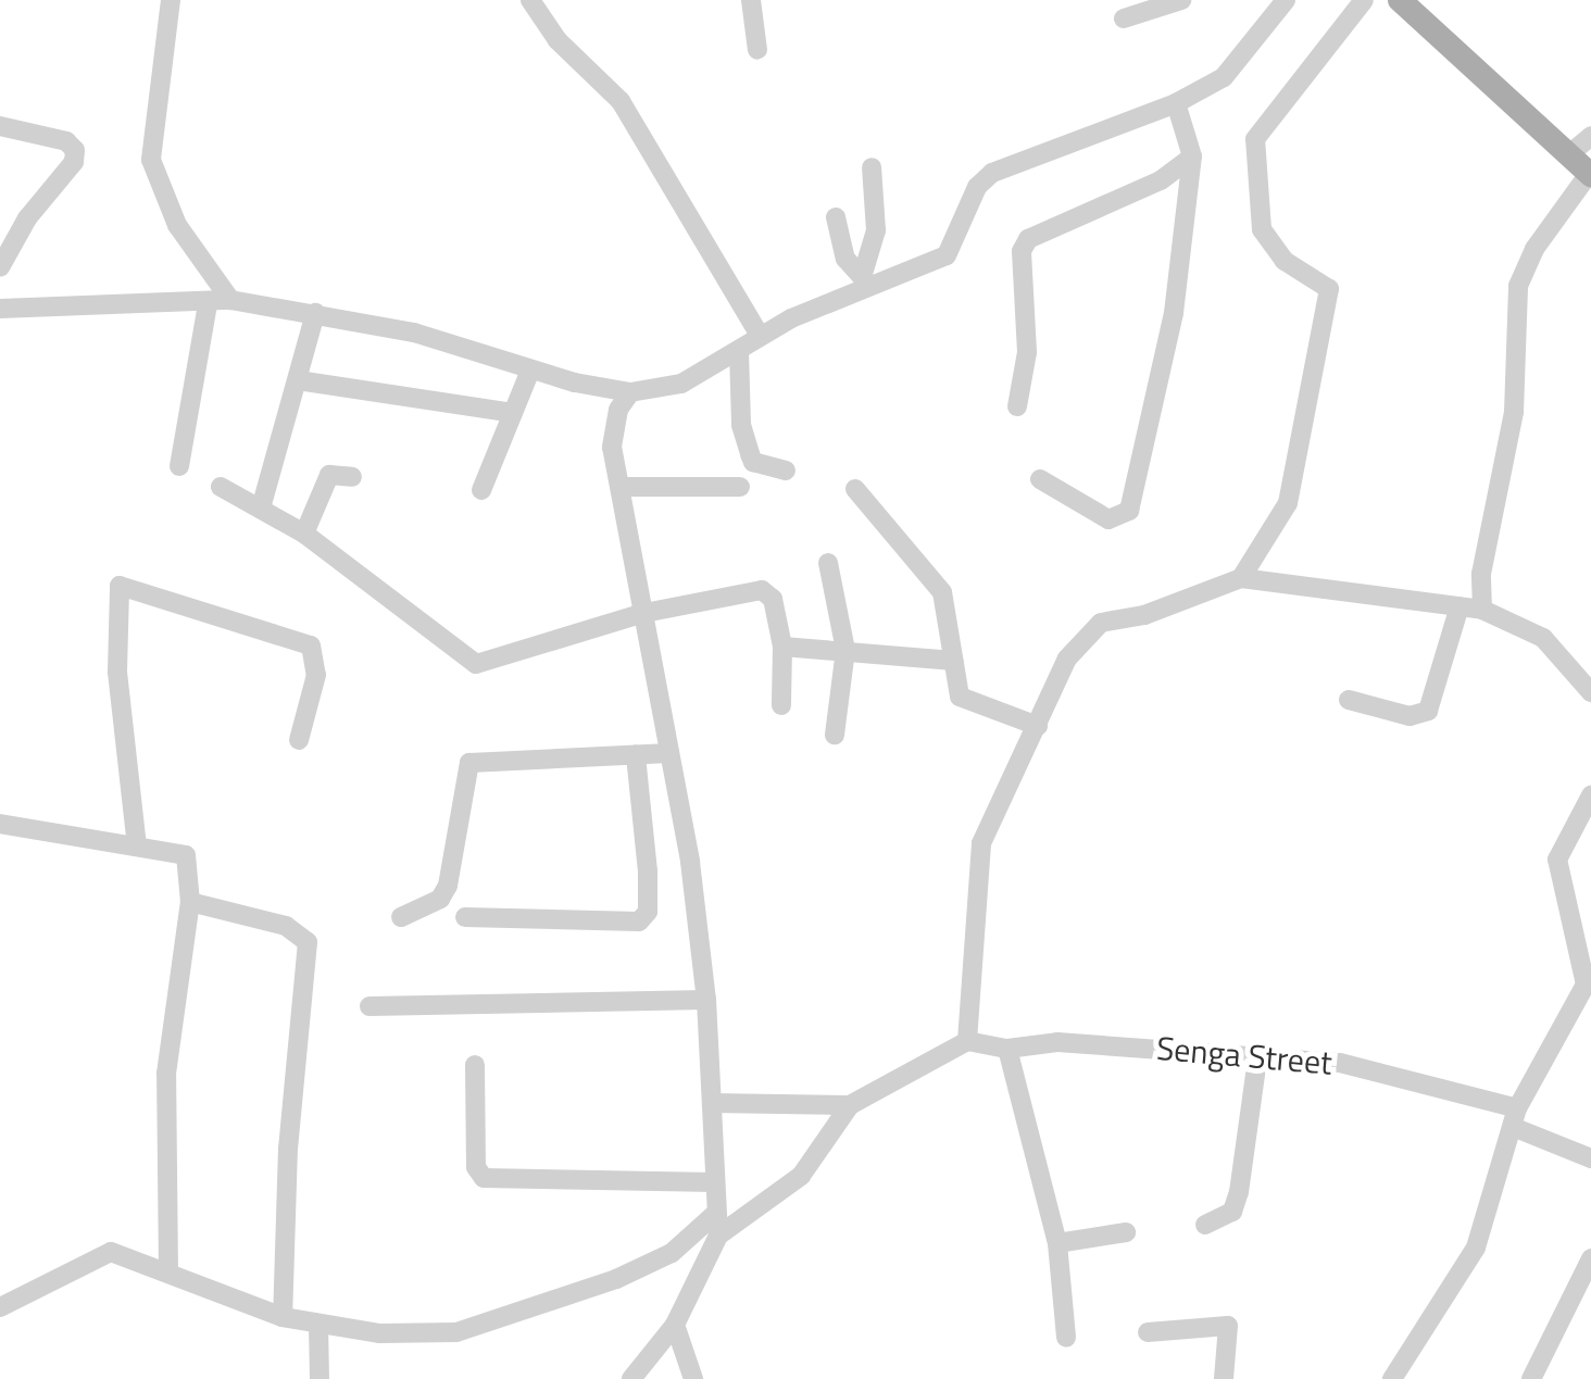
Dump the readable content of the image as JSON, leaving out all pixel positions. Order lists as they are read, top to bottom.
{
  "streets": {
    "street": ["Senga Street"]
  }
}
